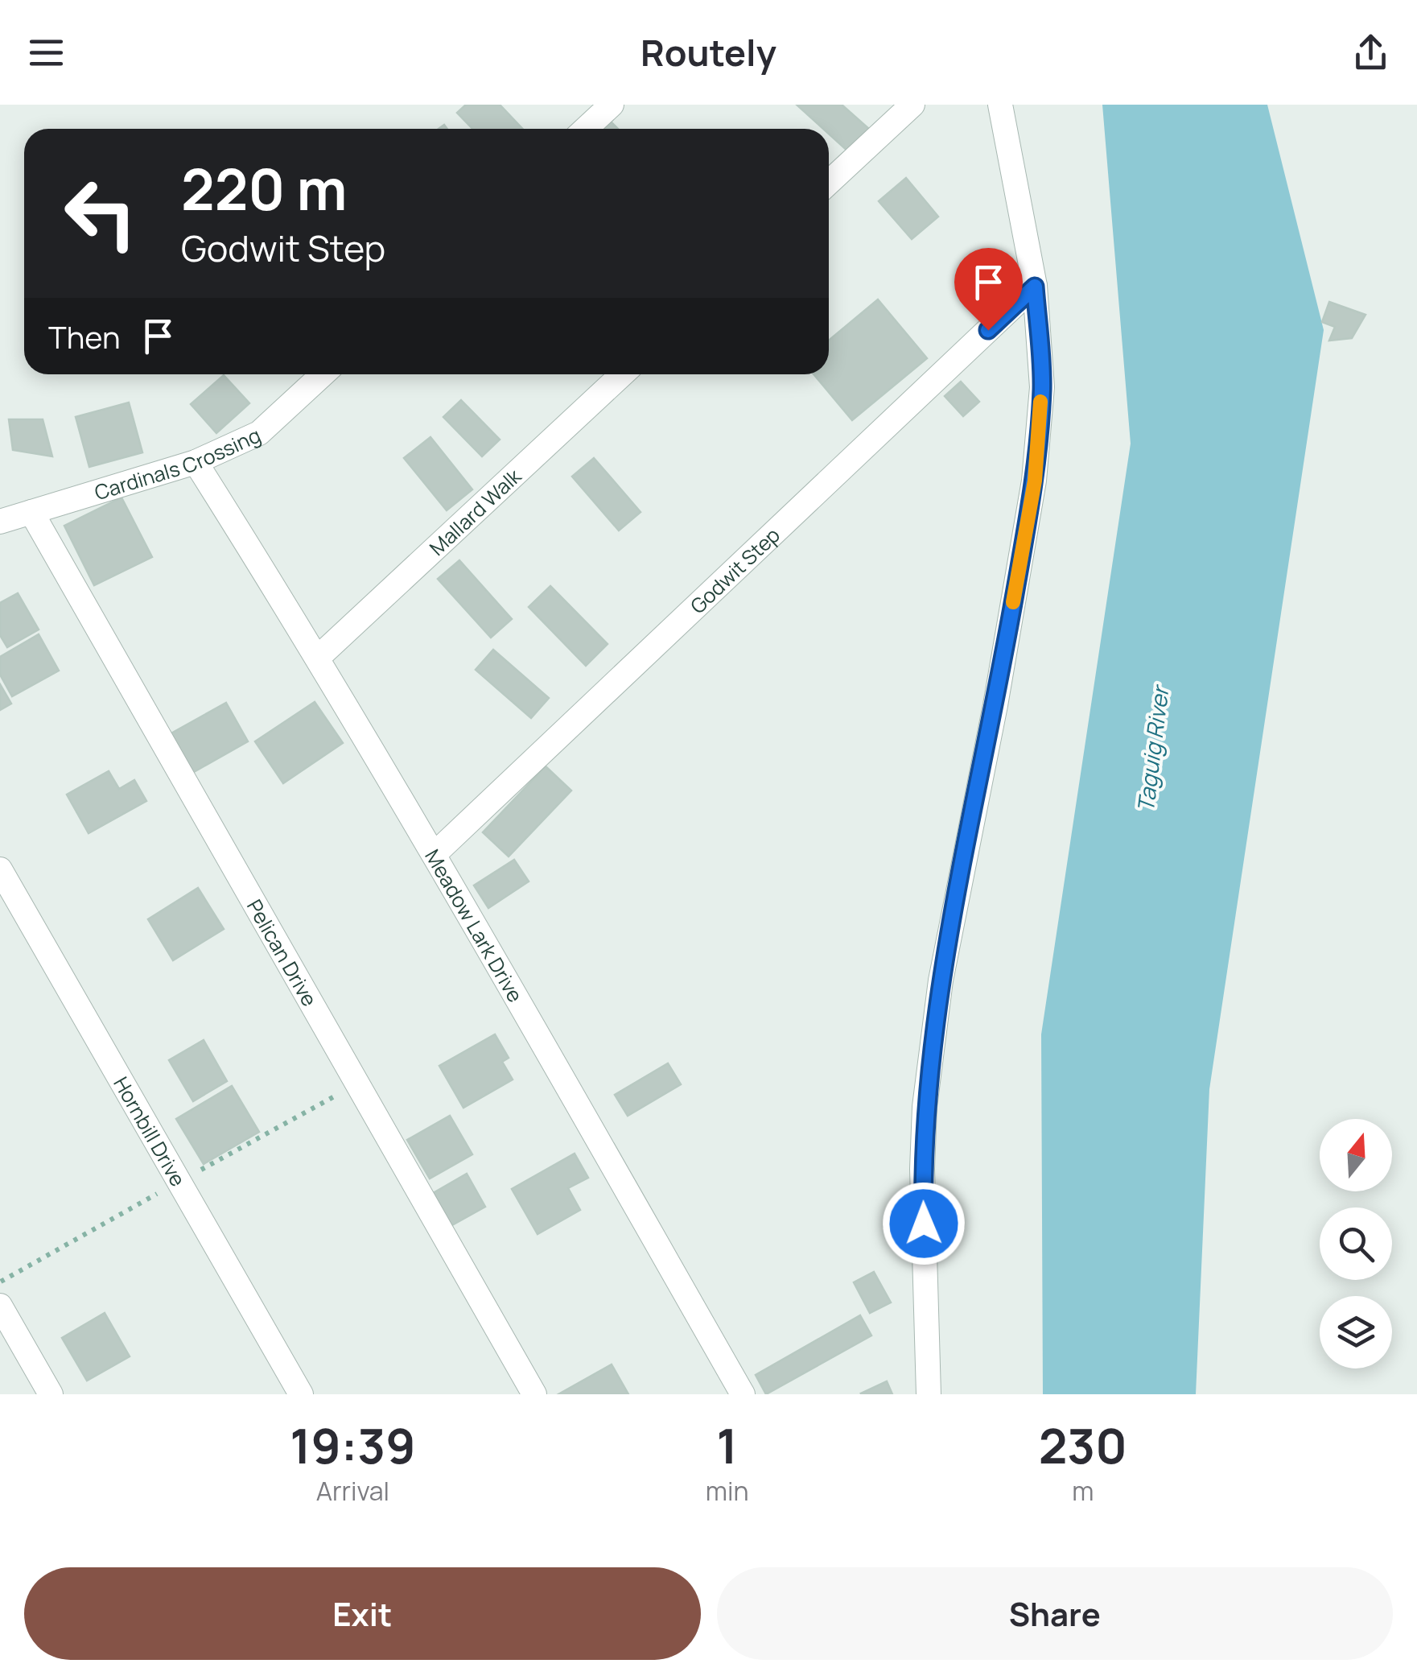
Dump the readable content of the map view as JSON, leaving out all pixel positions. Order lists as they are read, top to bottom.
{
  "streets": {
    "street": [
      "Cardinals Crossing",
      "Mallard Walk",
      "Godwit Step",
      "Meadow Lark Drive",
      "Pelican Drive",
      "Hornbill Drive"
    ]
  },
  "crossings": [
    ["Cardinals Crossing", "Meadow Lark Drive"],
    ["Cardinals Crossing", "Pelican Drive"],
    ["Mallard Walk", "Meadow Lark Drive"],
    ["Godwit Step", "Meadow Lark Drive"]
  ],
  "water": ["Taguig River"],
  "north": "top",
  "page": {
    "header": "Routely",
    "turn": ["220 m", "Godwit Step"],
    "then": "Then",
    "eta": [
      "19:39",
      "Arrival",
      "1",
      "min",
      "230",
      "m"
    ],
    "buttons": ["Exit", "Share"]
  }
}
